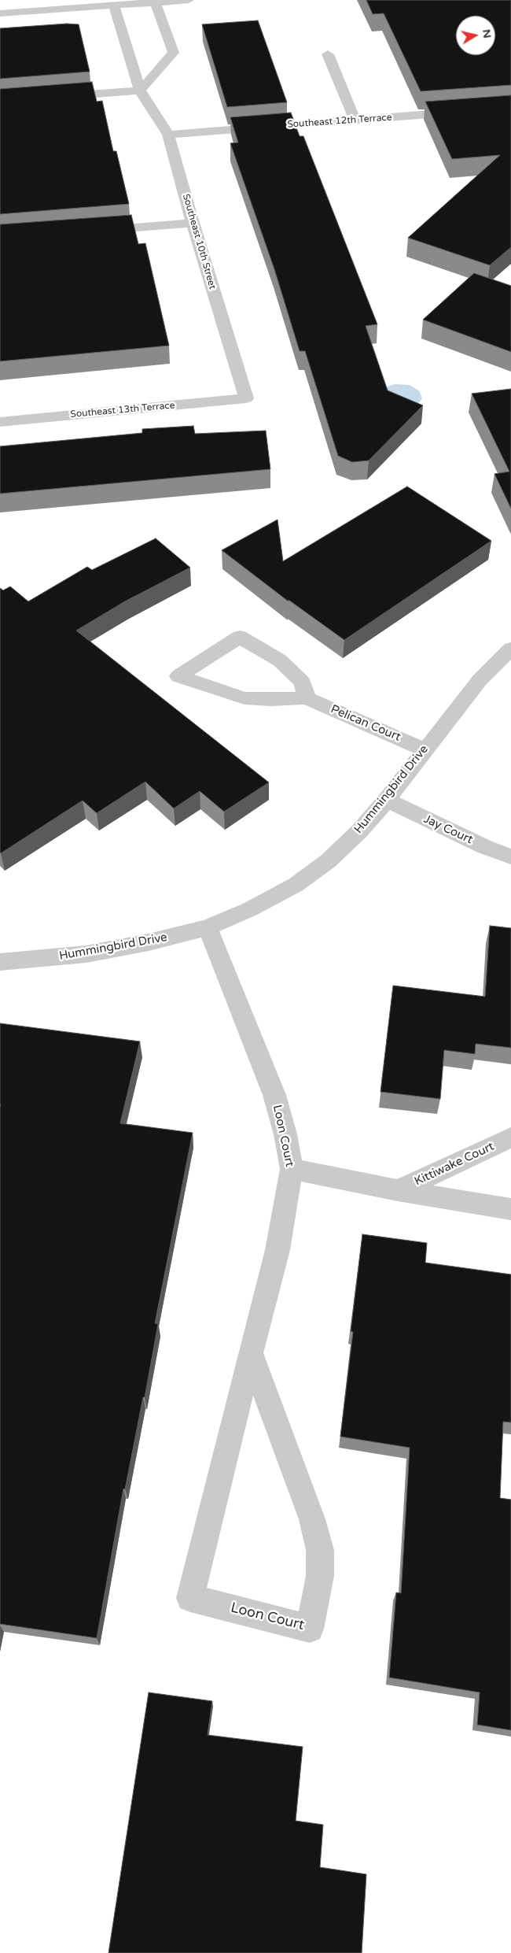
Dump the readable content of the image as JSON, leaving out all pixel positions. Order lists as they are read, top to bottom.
{
  "streets": {
    "street": [
      "Southeast 12th Terrace",
      "Southeast 10th Street",
      "Southeast 13th Terrace",
      "Pelican Court",
      "Hummingbird Drive",
      "Jay Court",
      "Loon Court",
      "Kittiwake Court"
    ]
  },
  "crossings": [
    ["Southeast 12th Terrace", "Southeast 10th Street"],
    ["Southeast 10th Street", "Southeast 13th Terrace"],
    ["Pelican Court", "Hummingbird Drive"],
    ["Hummingbird Drive", "Jay Court"],
    ["Hummingbird Drive", "Loon Court"],
    ["Loon Court", "Kittiwake Court"]
  ],
  "north": "right"
}
